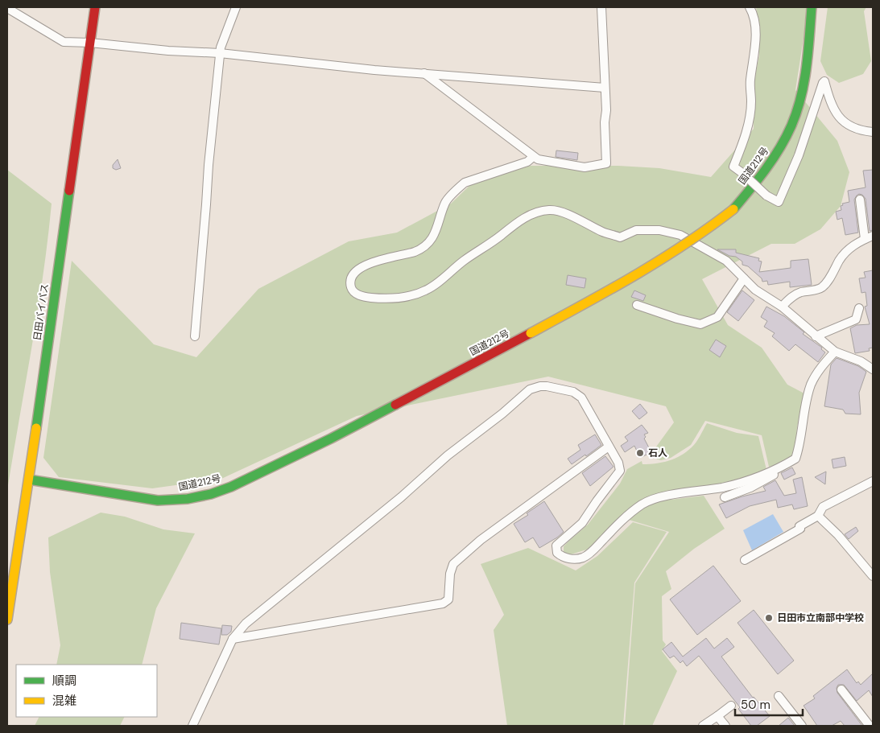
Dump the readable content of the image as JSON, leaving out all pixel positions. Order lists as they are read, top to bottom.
{
  "streets": {
    "highway": ["国道212号", "日田バイパス"]
  },
  "crossings": [
    ["国道212号", "日田バイパス"]
  ],
  "places": ["石人", "日田市立南部中学校"],
  "legend": ["順調", "混雑"],
  "scale_bar": "50 m"
}
